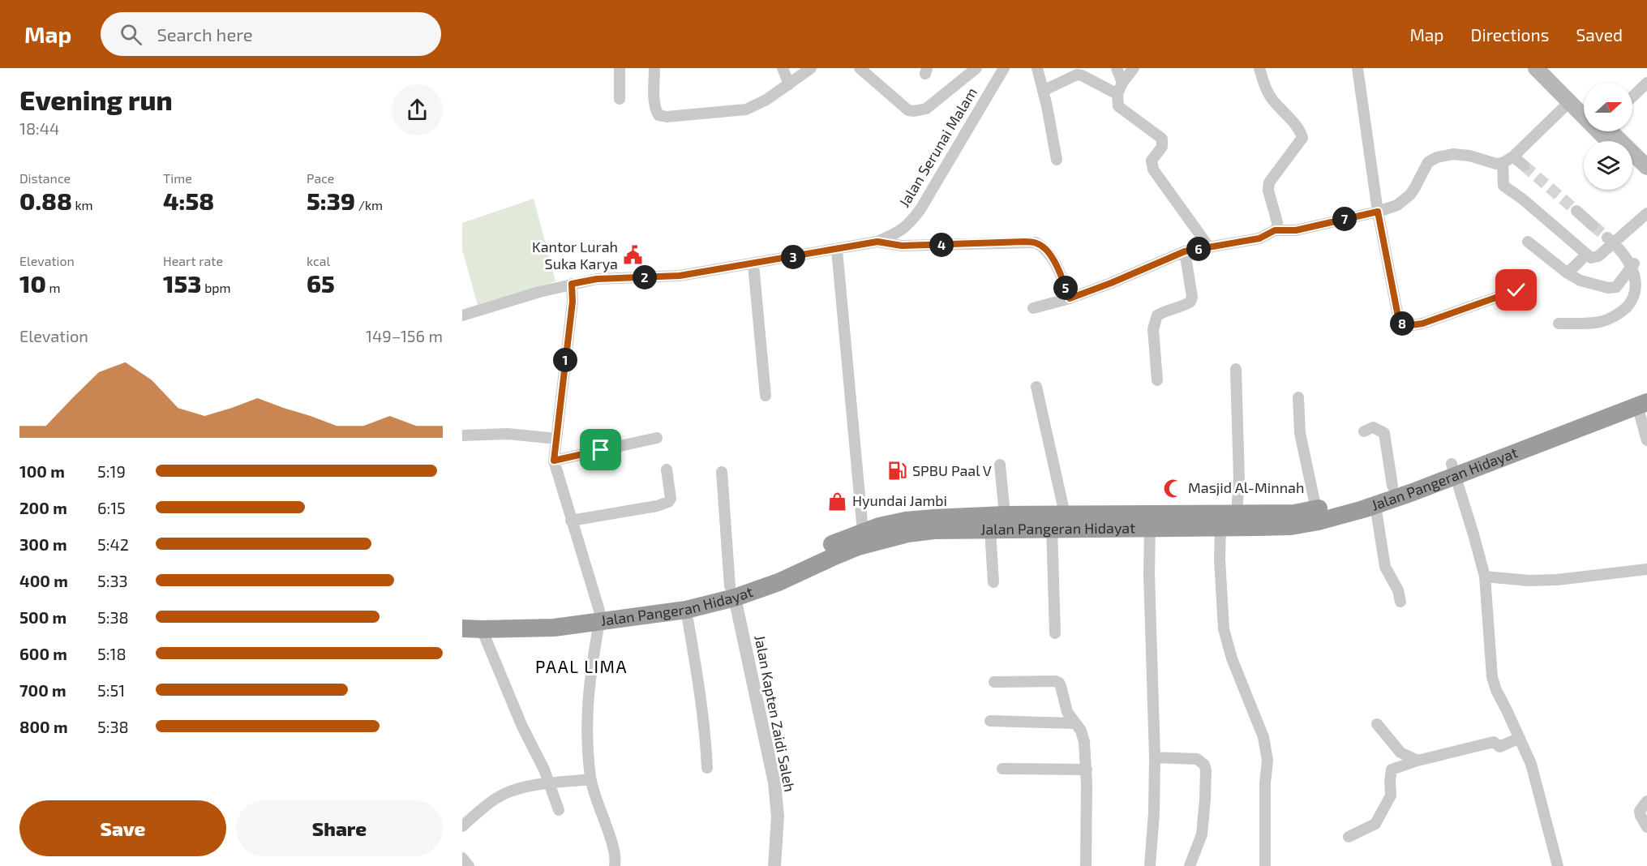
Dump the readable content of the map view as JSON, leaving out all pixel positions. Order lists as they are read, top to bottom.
{
  "streets": {
    "highway": ["Jalan Pangeran Hidayat"],
    "street": ["Jalan Serunai Malam", "Jalan Kapten Zaidi Saleh"]
  },
  "crossings": [
    ["Jalan Pangeran Hidayat", "Jalan Kapten Zaidi Saleh"]
  ],
  "districts": ["PAAL LIMA"],
  "places": {
    "public building": ["Kantor Lurah Suka Karya"],
    "fuel station": ["SPBU Paal V"],
    "mosque": ["Masjid Al-Minnah"],
    "shop": ["Hyundai Jambi"]
  },
  "north": "right",
  "page": {
    "header": "Map",
    "search": "Search here",
    "nav": ["Map", "Directions", "Saved"],
    "heading": ["Evening run", "18:44"],
    "stats": [
      ["Distance", "0.88 km"],
      ["Time", "4:58"],
      ["Pace", "5:39 /km"],
      ["Elevation", "10 m"],
      ["Heart rate", "153 bpm"],
      ["kcal", "65"]
    ],
    "pins": [
      "7",
      "4",
      "6",
      "3",
      "2",
      "5",
      "8",
      "1"
    ],
    "chart": ["Elevation", "149–156 m"],
    "list": [
      {
        "name": "100 m",
        "note": "5:19"
      },
      {
        "name": "200 m",
        "note": "6:15"
      },
      {
        "name": "300 m",
        "note": "5:42"
      },
      {
        "name": "400 m",
        "note": "5:33"
      },
      {
        "name": "500 m",
        "note": "5:38"
      },
      {
        "name": "600 m",
        "note": "5:18"
      },
      {
        "name": "700 m",
        "note": "5:51"
      },
      {
        "name": "800 m",
        "note": "5:38"
      }
    ],
    "buttons": ["Save", "Share"]
  }
}
